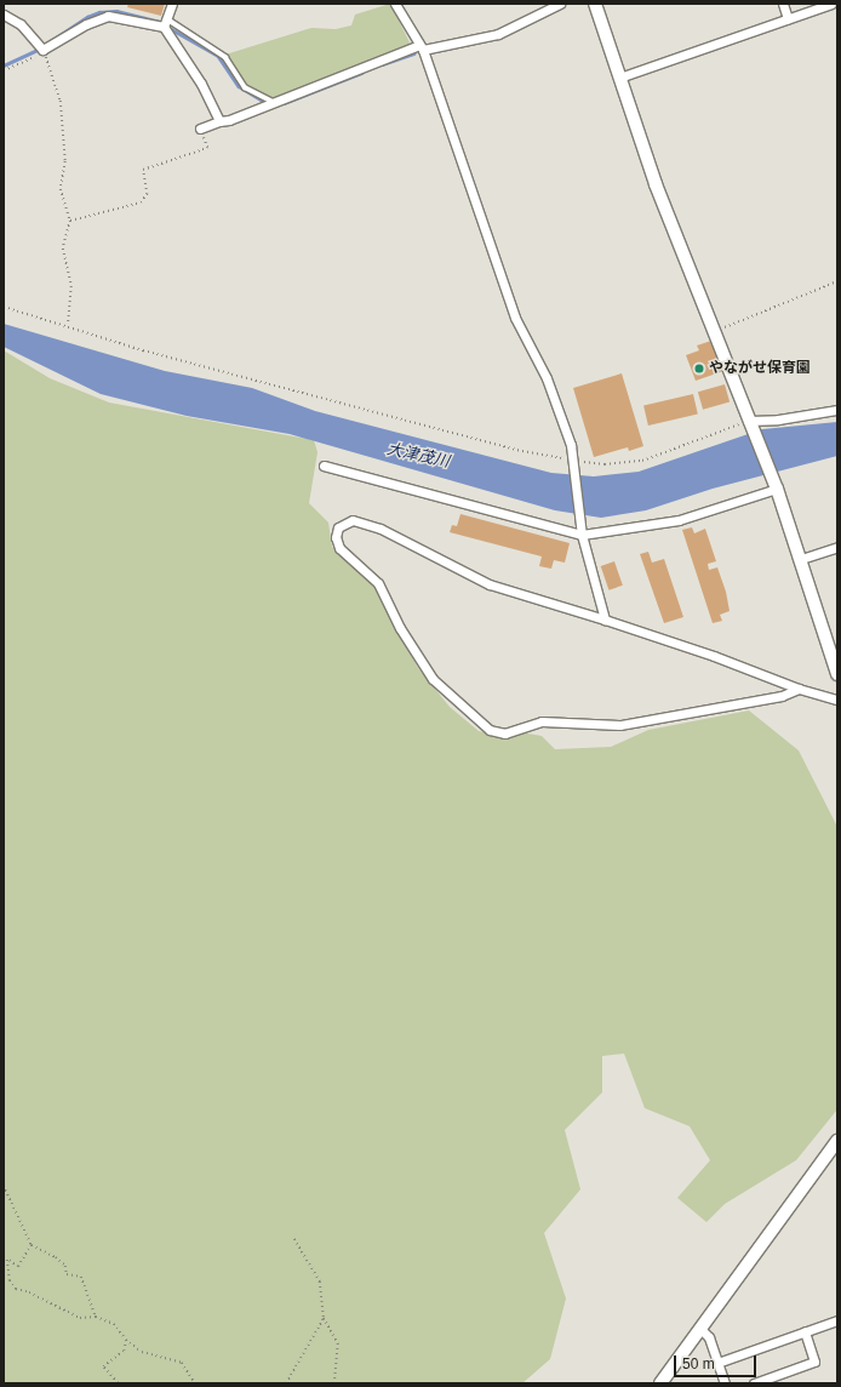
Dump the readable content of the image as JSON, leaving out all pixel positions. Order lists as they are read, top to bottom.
{
  "water": ["大津茂川"],
  "places": ["やながせ保育園"],
  "scale_bar": "50 m"
}
